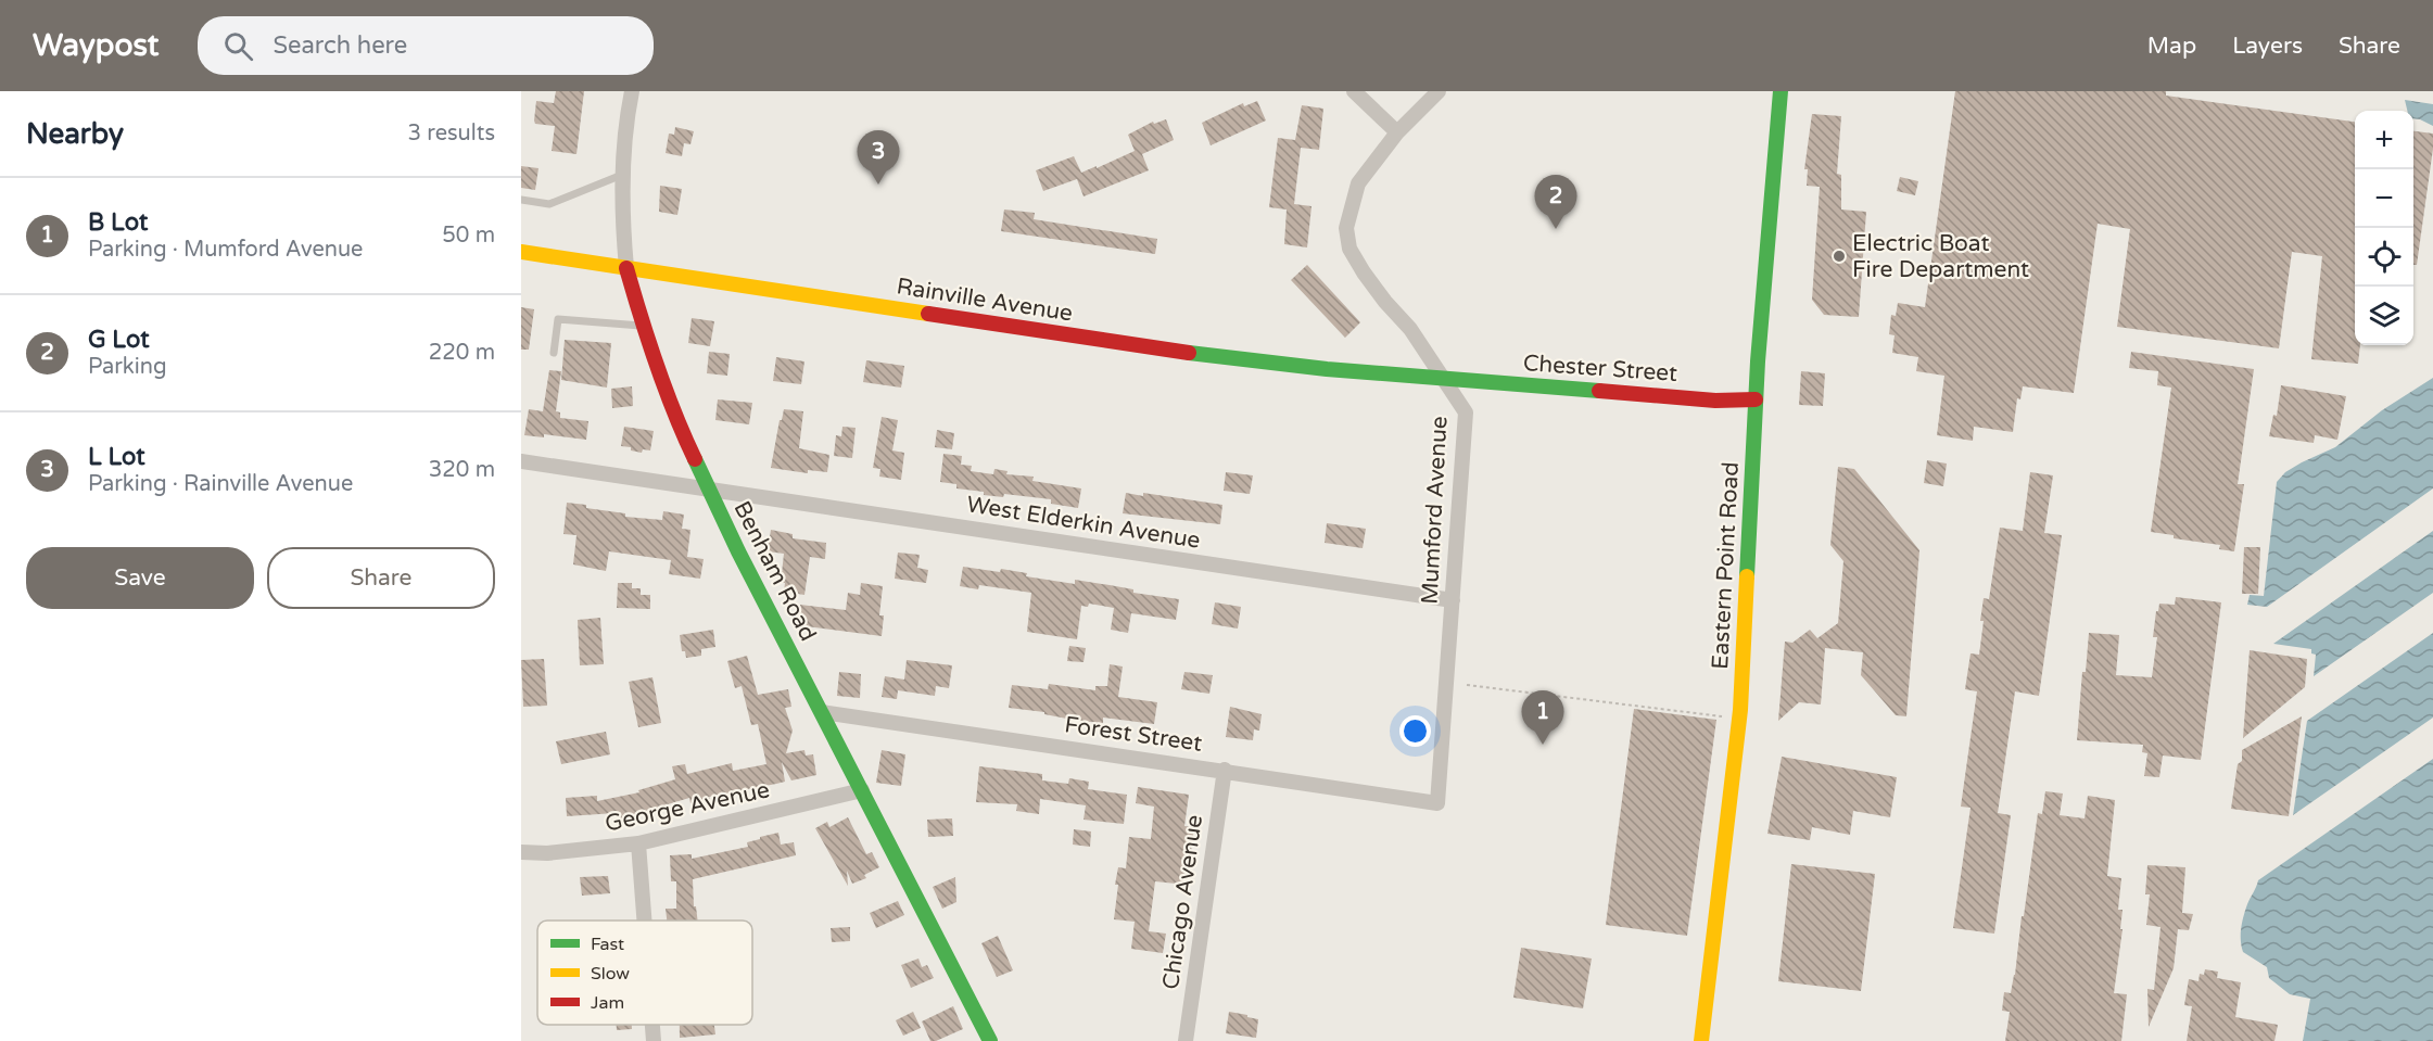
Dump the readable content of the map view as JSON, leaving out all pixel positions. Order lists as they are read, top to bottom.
{
  "streets": {
    "main road": [
      "Rainville Avenue",
      "Chester Street",
      "Eastern Point Road",
      "Benham Road"
    ],
    "street": [
      "Mumford Avenue",
      "West Elderkin Avenue",
      "Forest Street",
      "George Avenue",
      "Chicago Avenue"
    ]
  },
  "crossings": [
    ["Rainville Avenue", "Chester Street"],
    ["Rainville Avenue", "Mumford Avenue"],
    ["Rainville Avenue", "Benham Road"],
    ["Chester Street", "Mumford Avenue"],
    ["Chester Street", "Eastern Point Road"],
    ["Mumford Avenue", "West Elderkin Avenue"],
    ["Mumford Avenue", "Forest Street"],
    ["West Elderkin Avenue", "Benham Road"],
    ["Benham Road", "Forest Street"],
    ["Benham Road", "George Avenue"],
    ["Forest Street", "Chicago Avenue"]
  ],
  "places": ["Electric Boat Fire Department"],
  "legend": ["Fast", "Slow", "Jam"],
  "page": {
    "header": "Waypost",
    "search": "Search here",
    "nav": ["Map", "Layers", "Share"],
    "heading": ["Nearby", "3 results"],
    "map_buttons": ["+", "−"],
    "pins": ["3", "2", "1"],
    "list": [
      {
        "mark": "1",
        "name": "B Lot",
        "note": "Parking · Mumford Avenue",
        "value": "50 m"
      },
      {
        "mark": "2",
        "name": "G Lot",
        "note": "Parking",
        "value": "220 m"
      },
      {
        "mark": "3",
        "name": "L Lot",
        "note": "Parking · Rainville Avenue",
        "value": "320 m"
      }
    ],
    "buttons": ["Save", "Share"]
  }
}
